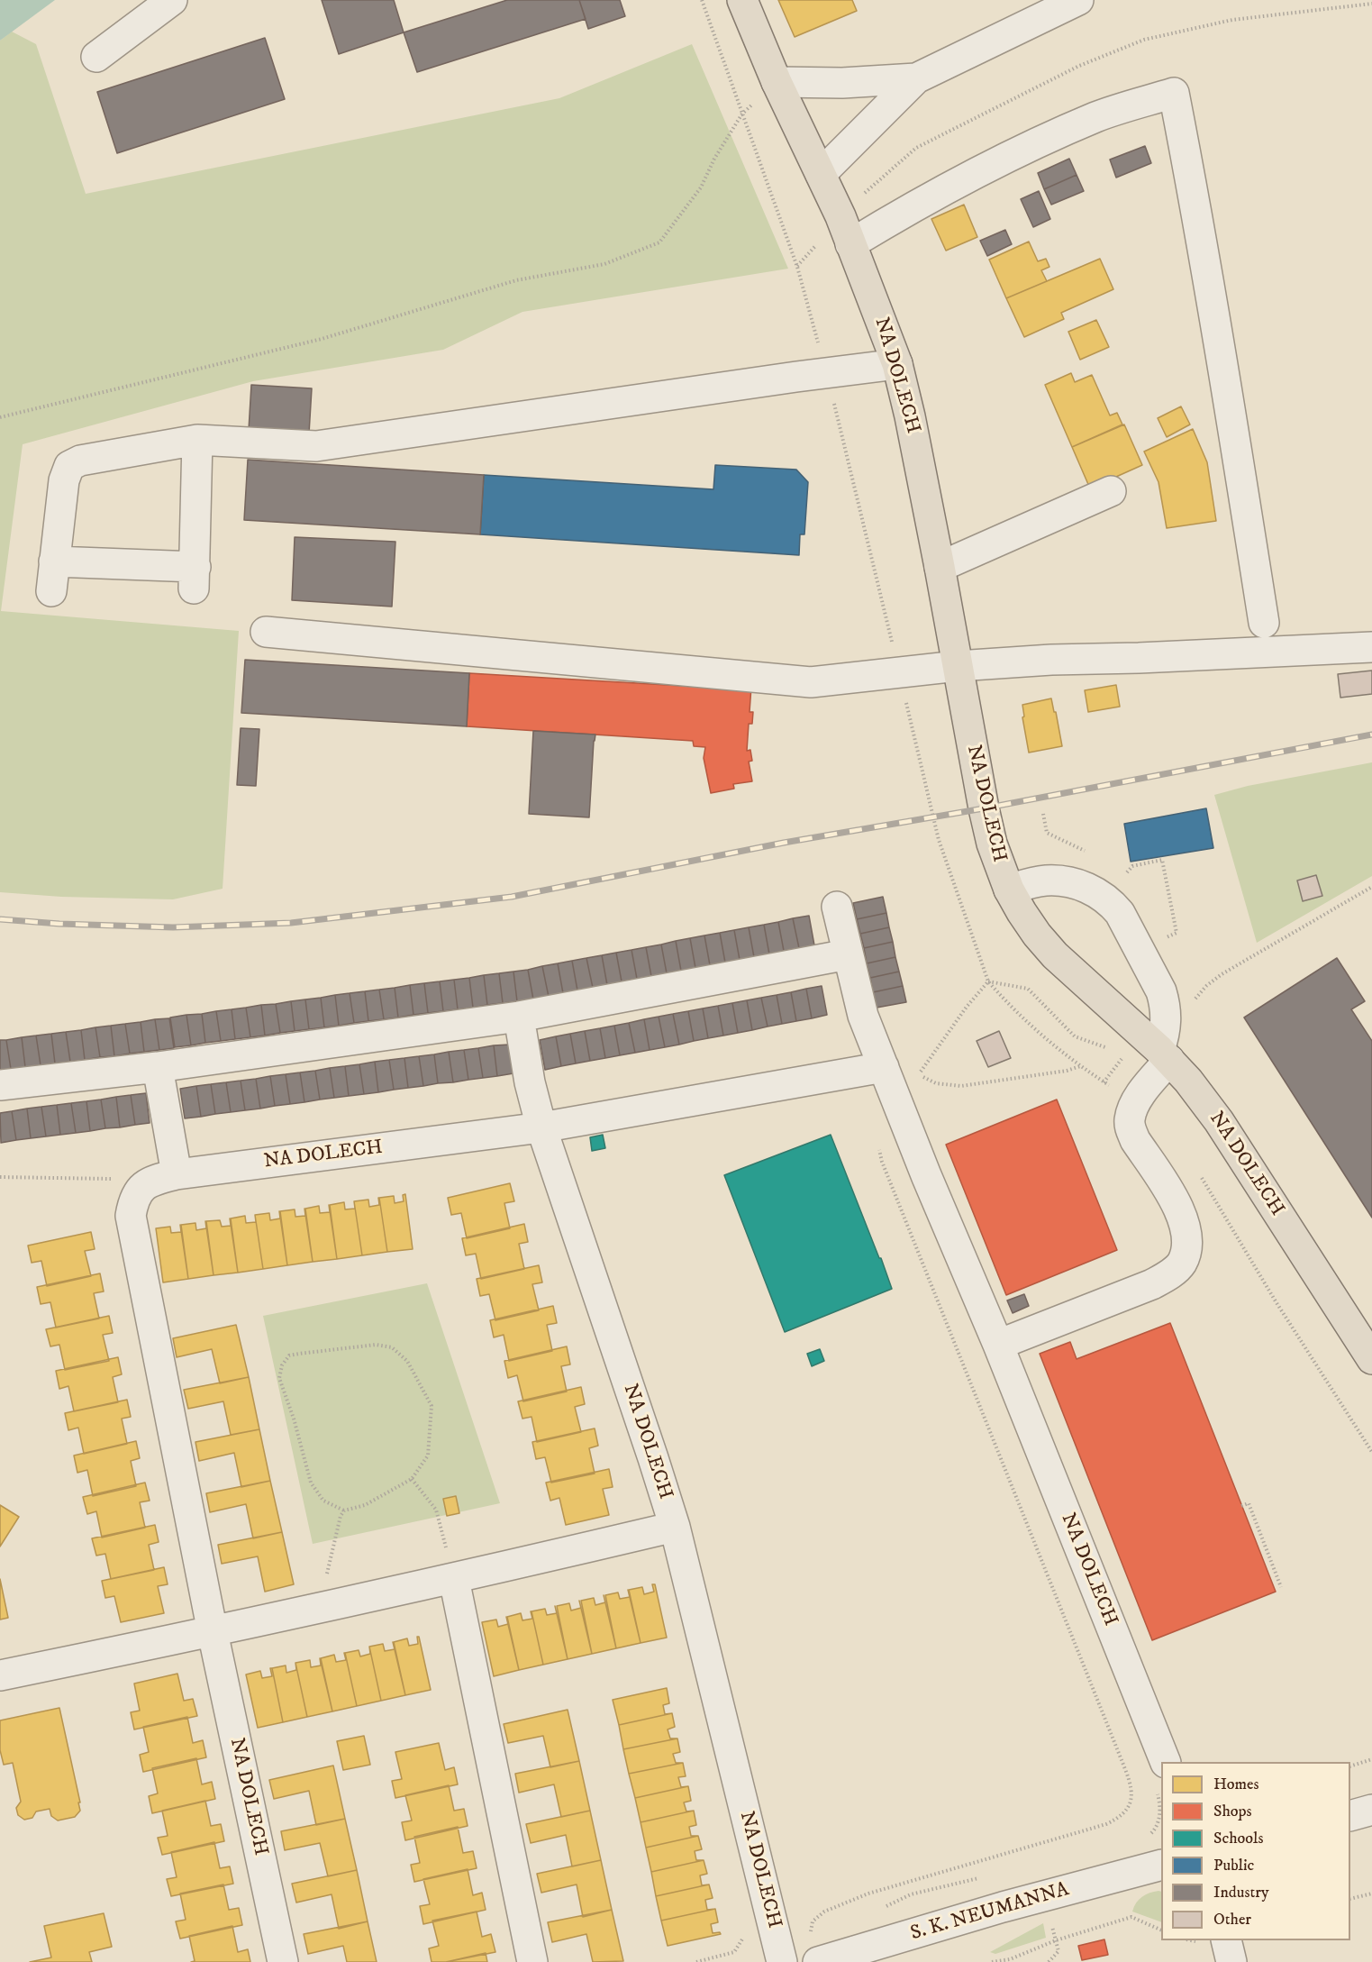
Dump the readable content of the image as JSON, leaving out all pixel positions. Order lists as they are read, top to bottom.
{
  "streets": {
    "main road": ["NA DOLECH"],
    "street": ["S. K. NEUMANNA"]
  },
  "legend": [
    "Homes",
    "Shops",
    "Schools",
    "Public",
    "Industry",
    "Other"
  ]
}
